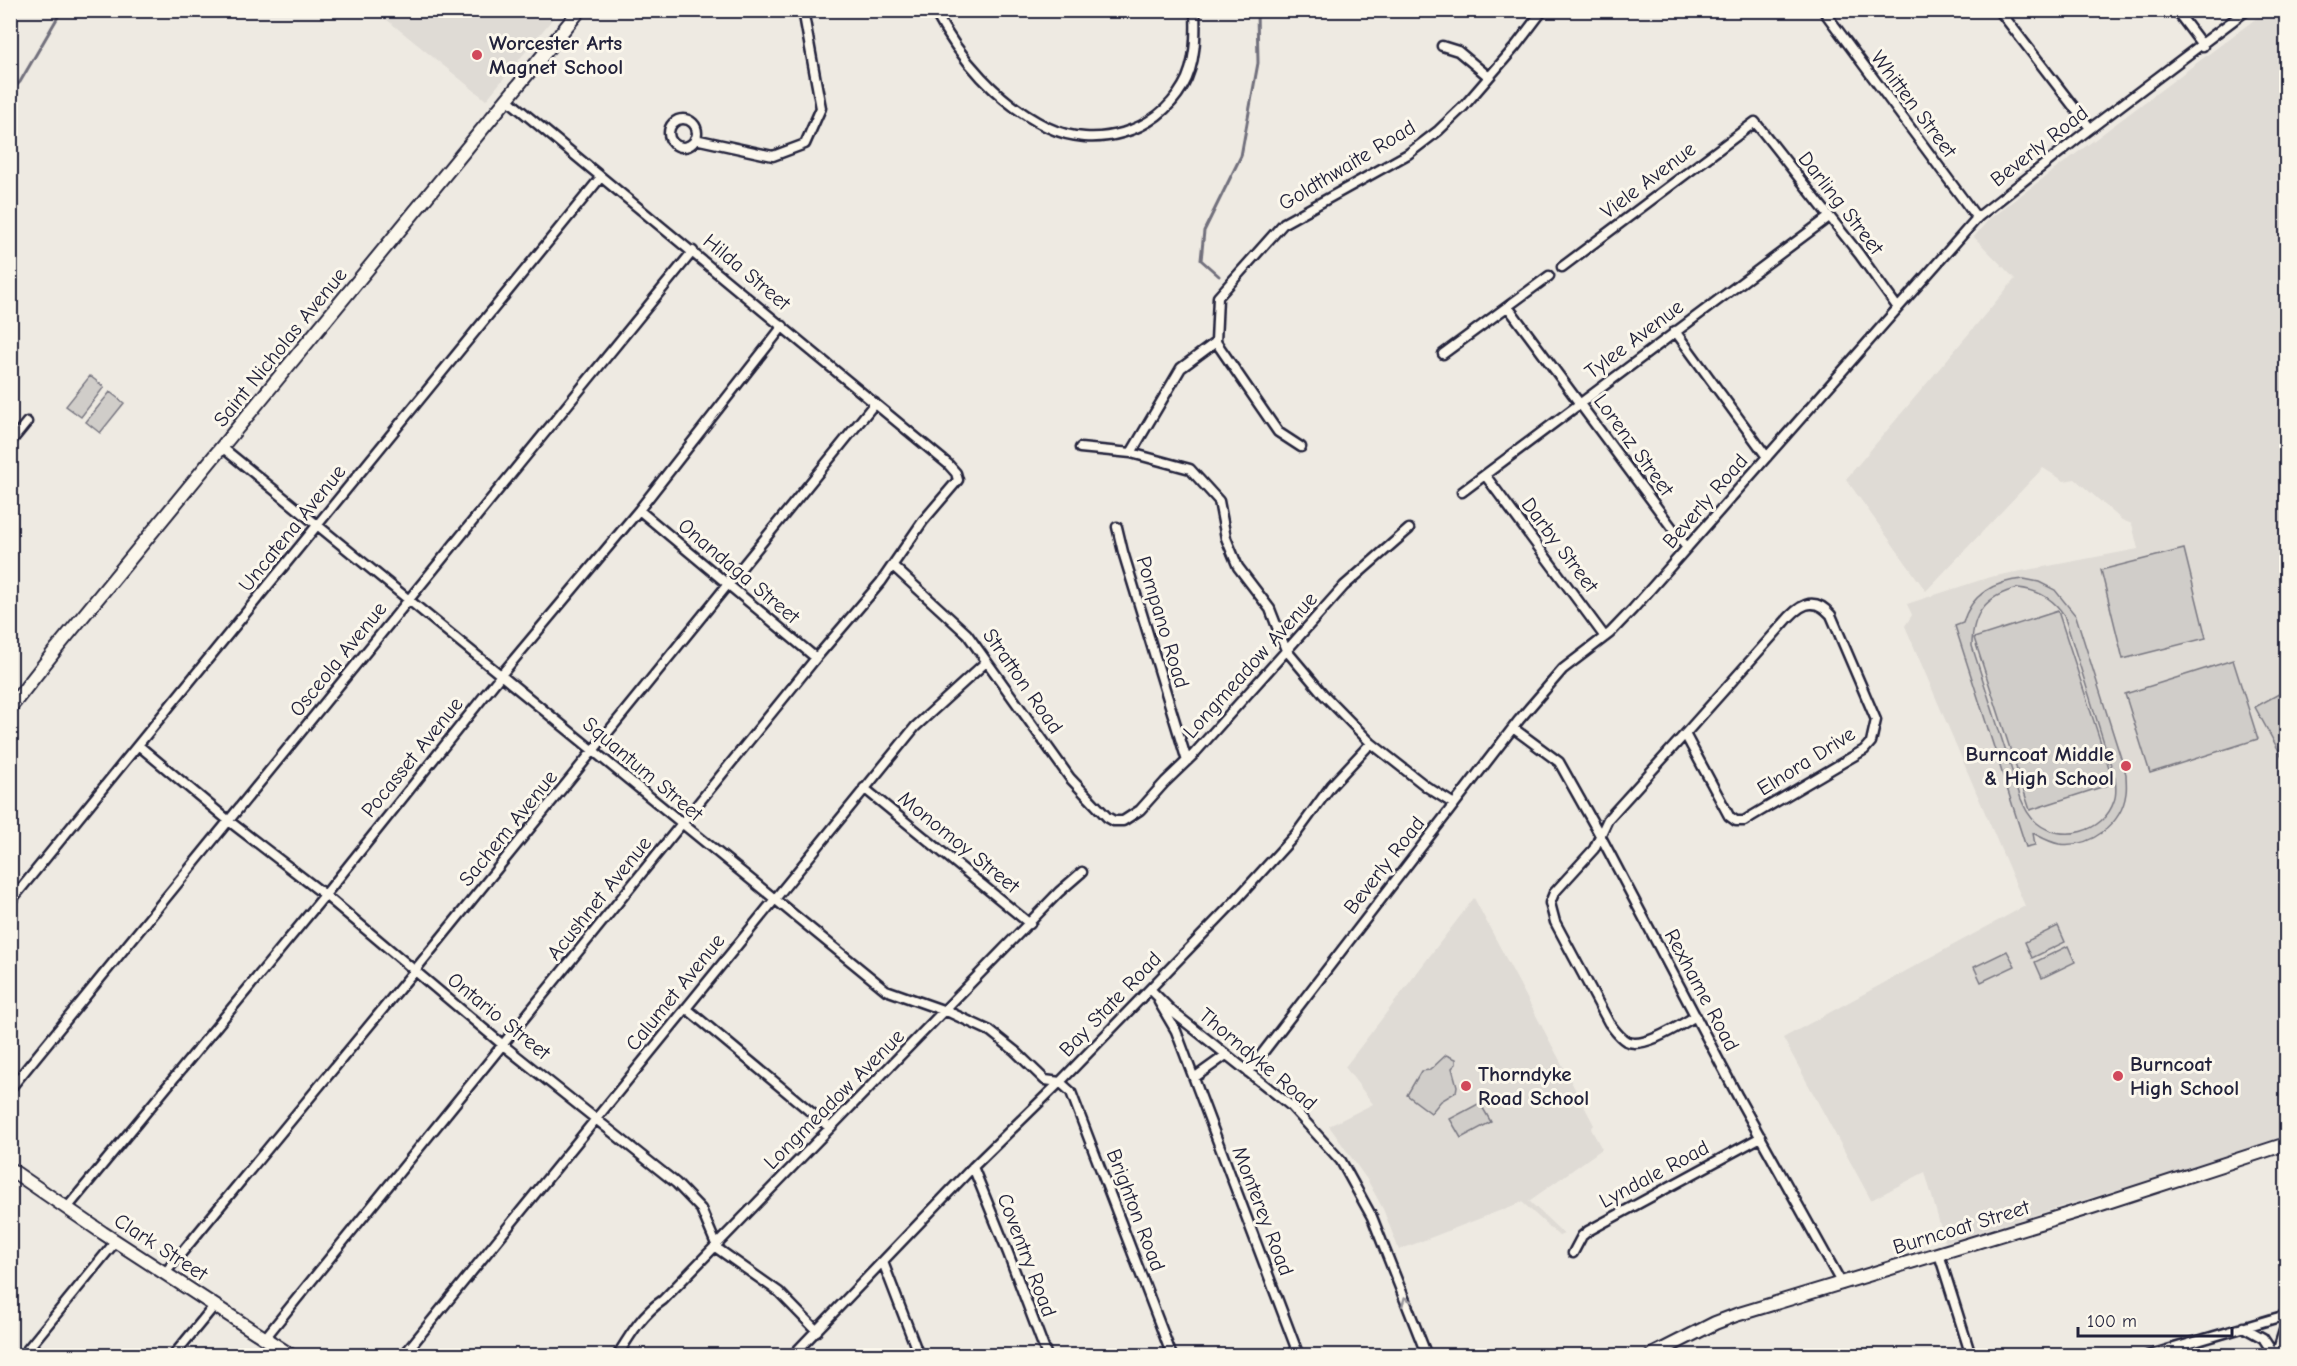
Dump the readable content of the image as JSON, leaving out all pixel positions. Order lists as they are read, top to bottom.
{
  "streets": {
    "street": [
      "Whitten Street",
      "Beverly Road",
      "Goldthwaite Road",
      "Viele Avenue",
      "Darling Street",
      "Hilda Street",
      "Tylee Avenue",
      "Saint Nicholas Avenue",
      "Lorenz Street",
      "Uncatena Avenue",
      "Darby Street",
      "Onandaga Street",
      "Pompano Road",
      "Osceola Avenue",
      "Longmeadow Avenue",
      "Stratton Road",
      "Pocasset Avenue",
      "Elnora Drive",
      "Squantum Street",
      "Sachem Avenue",
      "Monomoy Street",
      "Acushnet Avenue",
      "Rexhame Road",
      "Calumet Avenue",
      "Bay State Road",
      "Ontario Street",
      "Thorndyke Road",
      "Lyndale Road",
      "Brighton Road",
      "Monterey Road",
      "Burncoat Street",
      "Clark Street",
      "Coventry Road"
    ]
  },
  "crossings": [
    ["Whitten Street", "Beverly Road"],
    ["Beverly Road", "Darling Street"],
    ["Beverly Road", "Lorenz Street"],
    ["Beverly Road", "Darby Street"],
    ["Beverly Road", "Rexhame Road"],
    ["Beverly Road", "Thorndyke Road"],
    ["Viele Avenue", "Darling Street"],
    ["Darling Street", "Tylee Avenue"],
    ["Hilda Street", "Saint Nicholas Avenue"],
    ["Hilda Street", "Uncatena Avenue"],
    ["Hilda Street", "Osceola Avenue"],
    ["Hilda Street", "Pocasset Avenue"],
    ["Hilda Street", "Sachem Avenue"],
    ["Hilda Street", "Acushnet Avenue"],
    ["Tylee Avenue", "Lorenz Street"],
    ["Tylee Avenue", "Darby Street"],
    ["Saint Nicholas Avenue", "Squantum Street"],
    ["Uncatena Avenue", "Squantum Street"],
    ["Uncatena Avenue", "Ontario Street"],
    ["Onandaga Street", "Pocasset Avenue"],
    ["Onandaga Street", "Sachem Avenue"],
    ["Onandaga Street", "Acushnet Avenue"],
    ["Pompano Road", "Longmeadow Avenue"],
    ["Osceola Avenue", "Squantum Street"],
    ["Osceola Avenue", "Ontario Street"],
    ["Longmeadow Avenue", "Stratton Road"],
    ["Longmeadow Avenue", "Squantum Street"],
    ["Longmeadow Avenue", "Monomoy Street"],
    ["Longmeadow Avenue", "Ontario Street"],
    ["Stratton Road", "Acushnet Avenue"],
    ["Stratton Road", "Calumet Avenue"],
    ["Pocasset Avenue", "Squantum Street"],
    ["Pocasset Avenue", "Ontario Street"],
    ["Pocasset Avenue", "Clark Street"],
    ["Elnora Drive", "Rexhame Road"],
    ["Squantum Street", "Sachem Avenue"],
    ["Squantum Street", "Acushnet Avenue"],
    ["Squantum Street", "Calumet Avenue"],
    ["Squantum Street", "Bay State Road"],
    ["Squantum Street", "Brighton Road"],
    ["Sachem Avenue", "Ontario Street"],
    ["Sachem Avenue", "Clark Street"],
    ["Monomoy Street", "Calumet Avenue"],
    ["Acushnet Avenue", "Ontario Street"],
    ["Acushnet Avenue", "Clark Street"],
    ["Rexhame Road", "Lyndale Road"],
    ["Rexhame Road", "Burncoat Street"],
    ["Calumet Avenue", "Ontario Street"],
    ["Bay State Road", "Ontario Street"],
    ["Bay State Road", "Thorndyke Road"],
    ["Bay State Road", "Brighton Road"],
    ["Bay State Road", "Monterey Road"],
    ["Bay State Road", "Coventry Road"],
    ["Thorndyke Road", "Monterey Road"]
  ],
  "one_way": ["Thorndyke Road"],
  "places": [
    "Worcester Arts Magnet School",
    "Burncoat Middle & High School",
    "Burncoat High School",
    "Thorndyke Road School"
  ],
  "scale_bar": "100 m"
}
